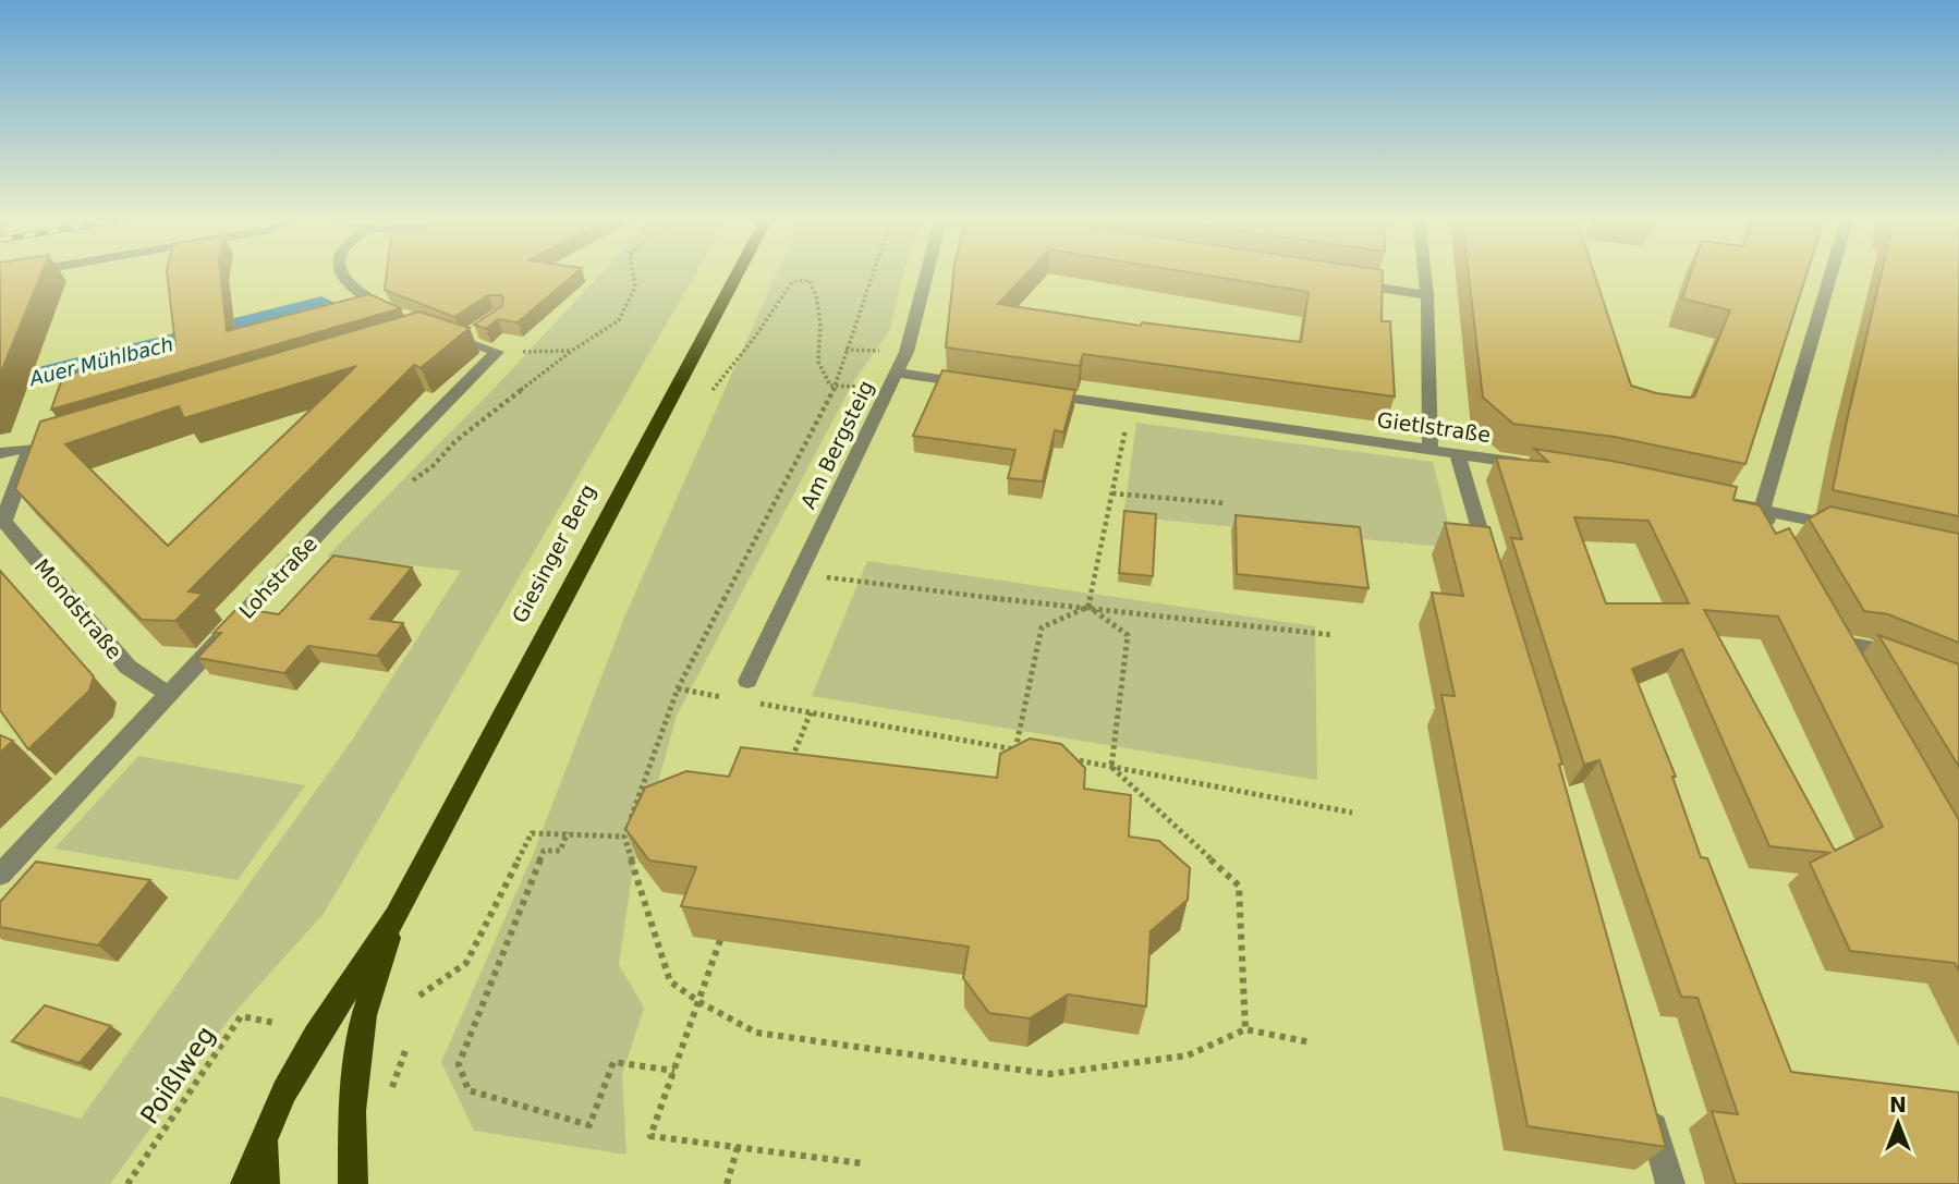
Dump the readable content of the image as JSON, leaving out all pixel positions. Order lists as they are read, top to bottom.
{
  "streets": {
    "main road": ["Giesinger Berg"],
    "street": [
      "Gietlstraße",
      "Am Bergsteig",
      "Lohstraße",
      "Mondstraße"
    ],
    "path": ["Poißlweg"]
  },
  "crossings": [
    ["Lohstraße", "Mondstraße"]
  ],
  "water": ["Auer Mühlbach"],
  "north": "top"
}
